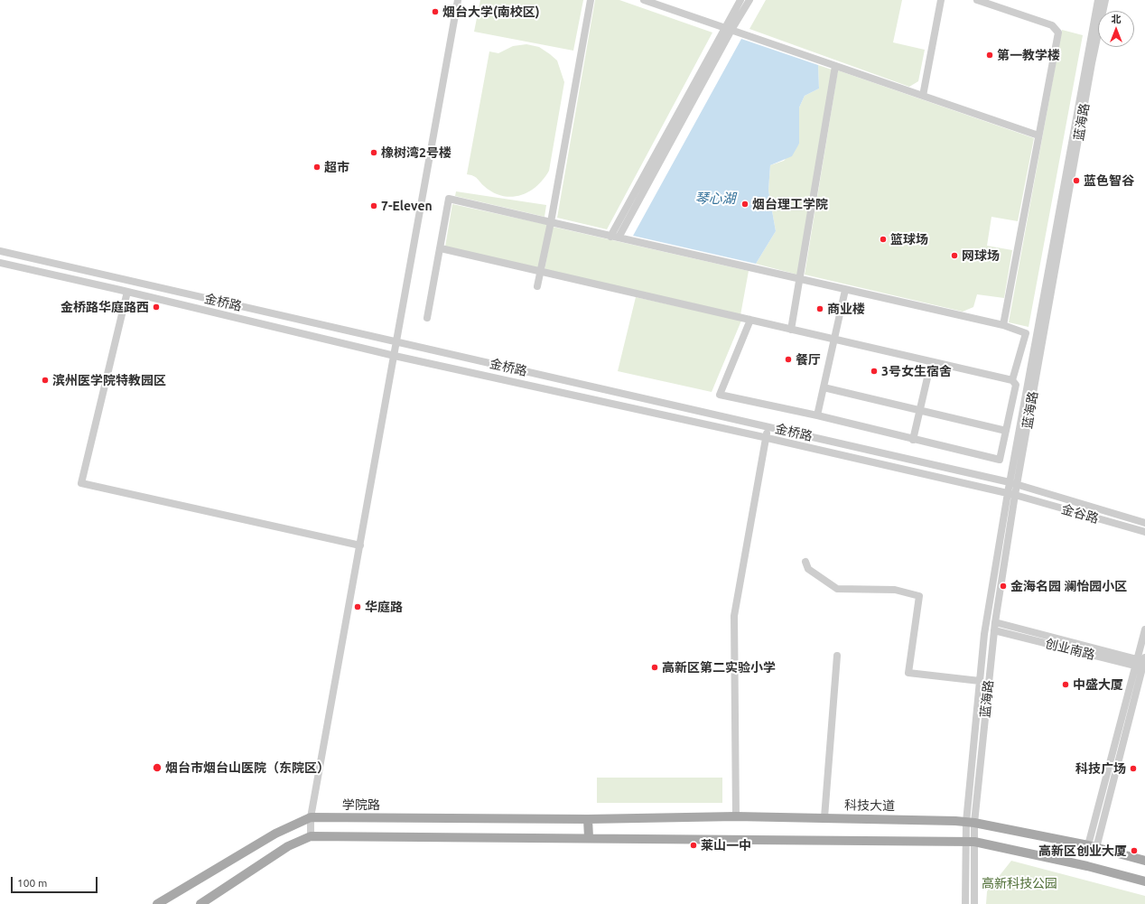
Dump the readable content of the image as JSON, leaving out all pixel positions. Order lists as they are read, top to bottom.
{
  "streets": {
    "main road": ["学院路", "科技大道"],
    "street": [
      "蓝海路",
      "金桥路",
      "金谷路",
      "创业南路"
    ]
  },
  "crossings": [
    ["蓝海路", "金桥路"],
    ["蓝海路", "金谷路"],
    ["蓝海路", "创业南路"],
    ["蓝海路", "科技大道"],
    ["金桥路", "金谷路"],
    ["学院路", "科技大道"]
  ],
  "water": ["琴心湖"],
  "parks": ["高新科技公园"],
  "places": [
    "烟台大学(南校区)",
    "第一教学楼",
    "橡树湾2号楼",
    "超市",
    "蓝色智谷",
    "烟台理工学院",
    "7-Eleven",
    "篮球场",
    "网球场",
    "金桥路华庭路西",
    "商业楼",
    "餐厅",
    "3号女生宿舍",
    "滨州医学院特教园区",
    "金海名园 澜怡园小区",
    "华庭路",
    "高新区第二实验小学",
    "中盛大厦",
    "烟台市烟台山医院（东院区）",
    "科技广场",
    "莱山一中",
    "高新区创业大厦"
  ],
  "scale_bar": "100 m",
  "north": "top"
}
